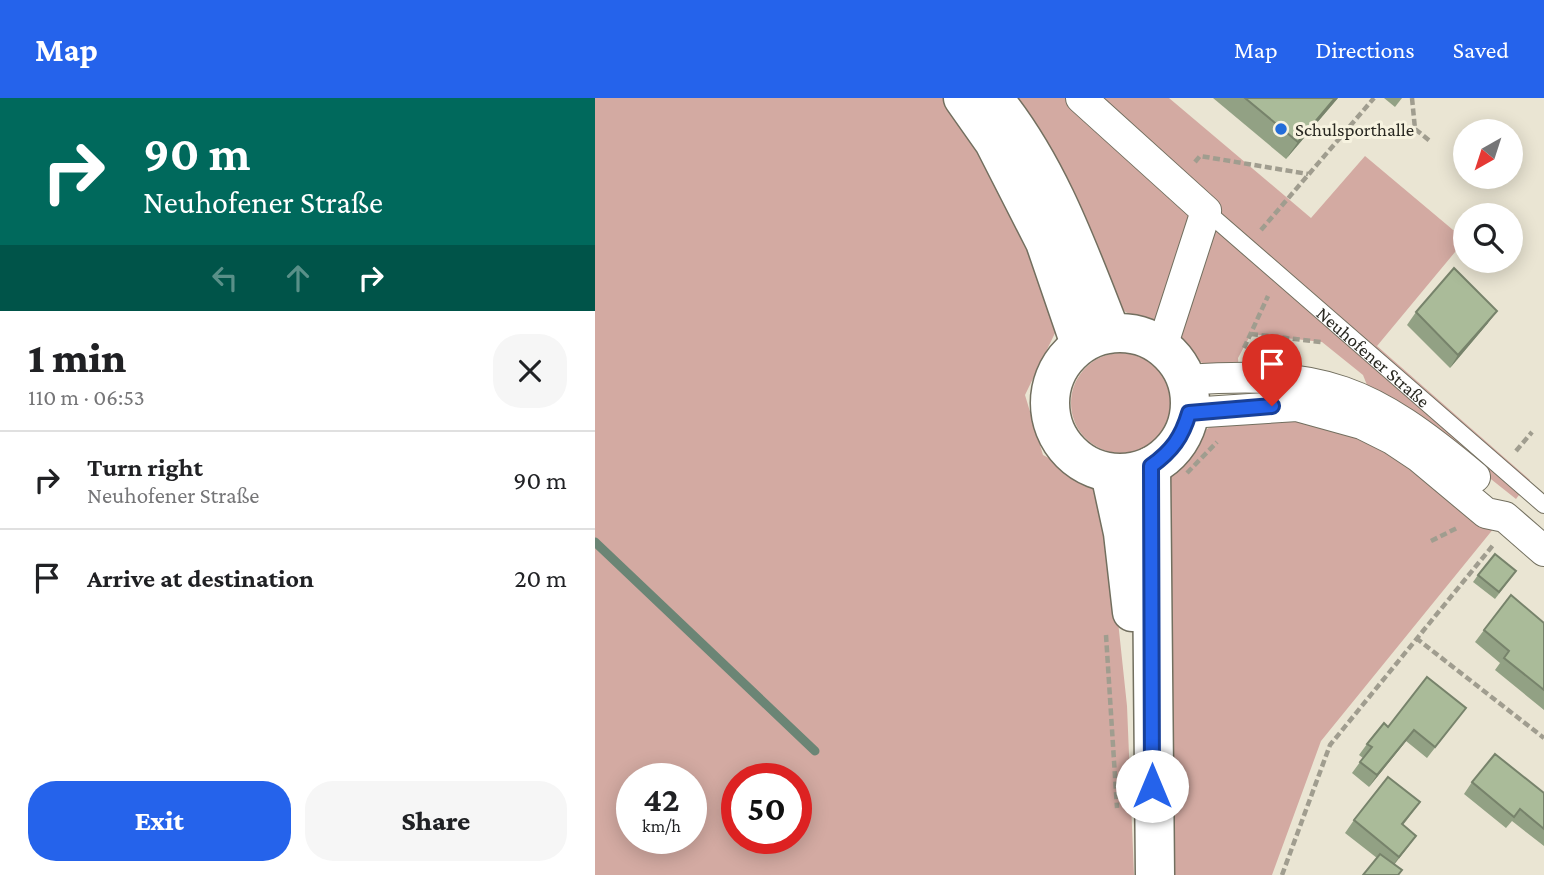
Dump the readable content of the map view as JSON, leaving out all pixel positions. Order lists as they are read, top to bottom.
{
  "streets": {
    "street": ["Neuhofener Straße"]
  },
  "places": ["Schulsporthalle"],
  "north": "bottom left",
  "page": {
    "header": "Map",
    "nav": ["Map", "Directions", "Saved"],
    "turn": ["90 m", "Neuhofener Straße"],
    "heading": ["1 min", "110 m · 06:53"],
    "list": [
      {
        "name": "Turn right",
        "note": "Neuhofener Straße",
        "value": "90 m"
      },
      {
        "name": "Arrive at destination",
        "value": "20 m"
      }
    ],
    "speed": "42 km/h",
    "limit": "50",
    "buttons": ["Exit", "Share"]
  }
}
